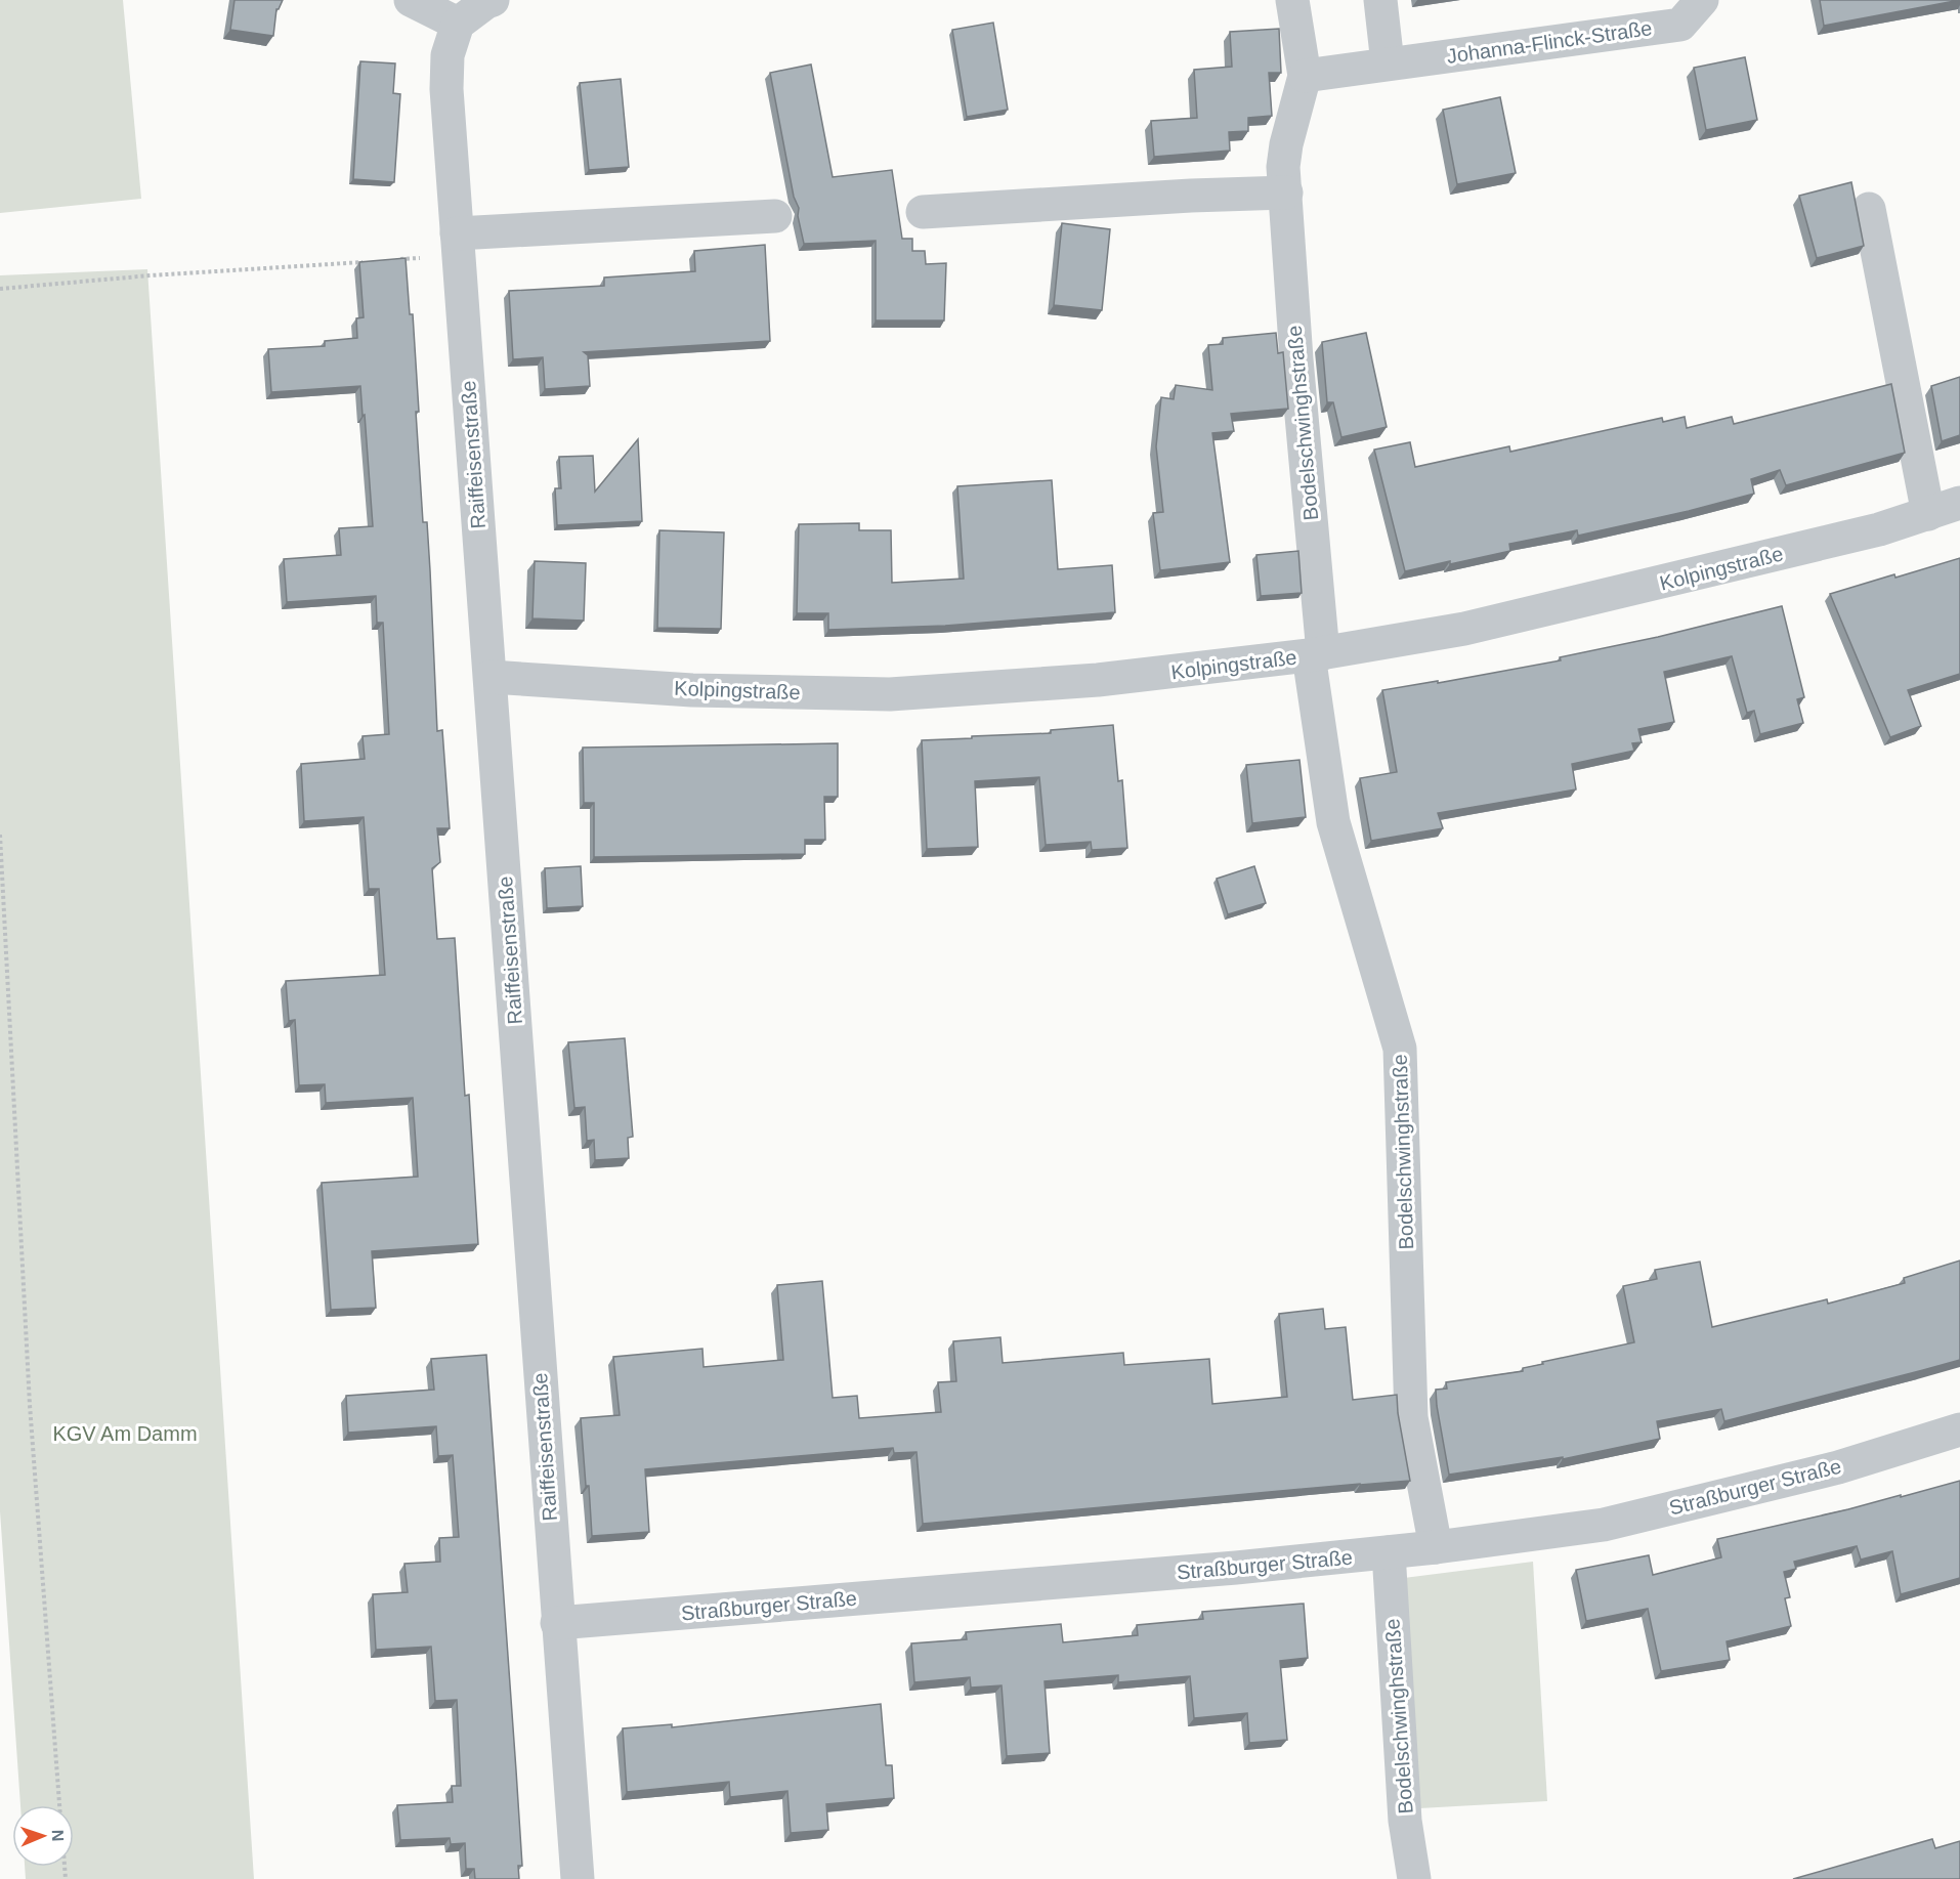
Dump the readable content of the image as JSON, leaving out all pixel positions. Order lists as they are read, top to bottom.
{
  "streets": {
    "street": [
      "Johanna-Flinck-Straße",
      "Bodelschwinghstraße",
      "Raiffeisenstraße",
      "Kolpingstraße",
      "Straßburger Straße"
    ]
  },
  "crossings": [
    ["Johanna-Flinck-Straße", "Bodelschwinghstraße"],
    ["Bodelschwinghstraße", "Kolpingstraße"],
    ["Bodelschwinghstraße", "Straßburger Straße"],
    ["Raiffeisenstraße", "Kolpingstraße"],
    ["Raiffeisenstraße", "Straßburger Straße"]
  ],
  "parks": ["KGV Am Damm"],
  "north": "right"
}
